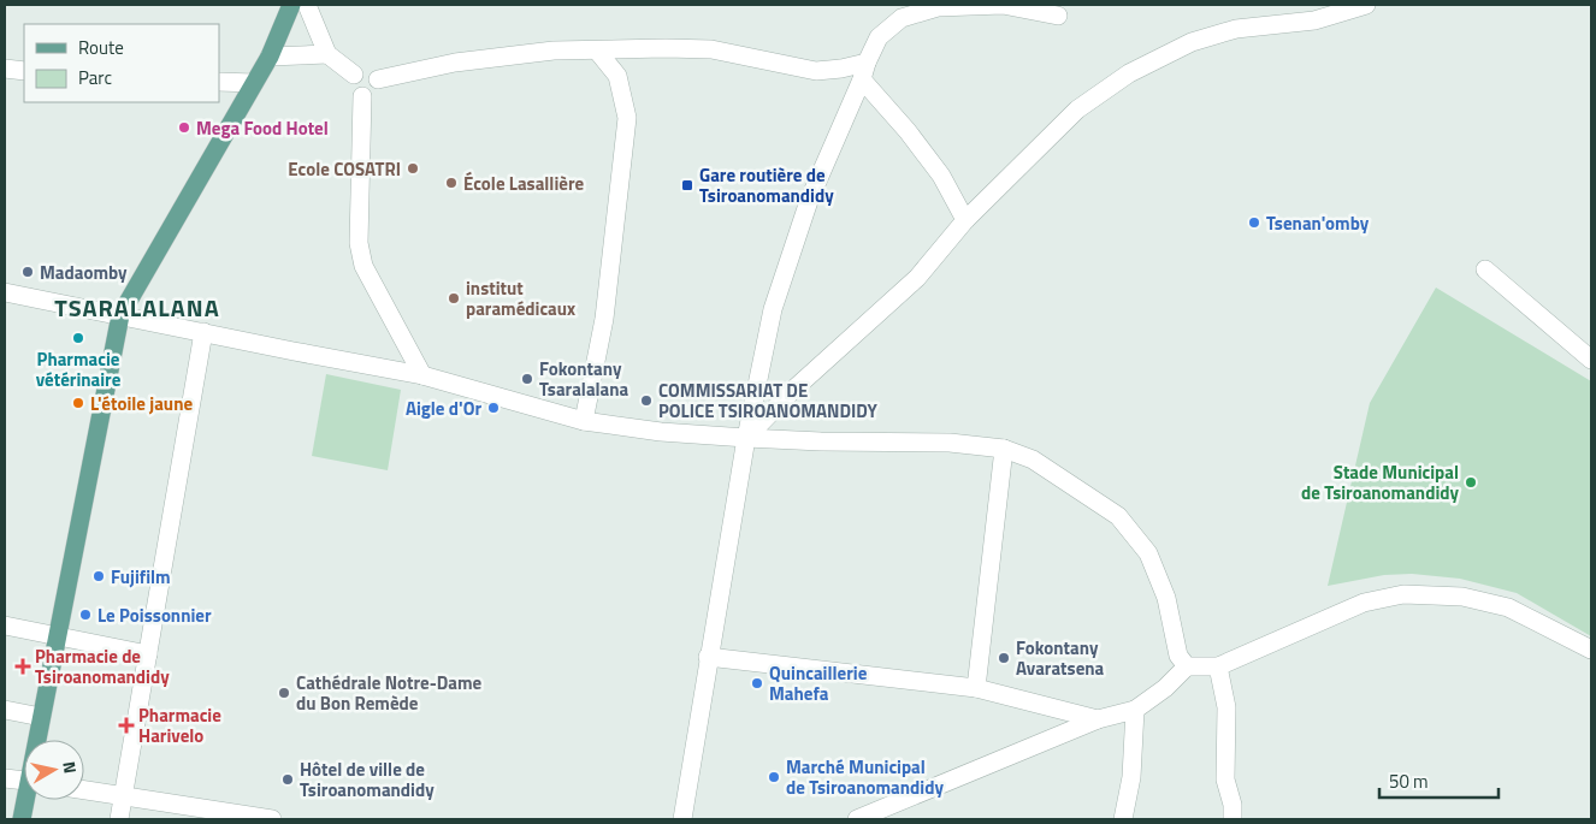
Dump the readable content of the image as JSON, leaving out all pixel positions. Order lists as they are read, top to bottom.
{
  "districts": ["TSARALALANA"],
  "places": {
    "other": [
      "Mega Food Hotel",
      "Ecole COSATRI",
      "École Lasallière",
      "Tsenan'omby",
      "Madaomby",
      "institut paramédicaux",
      "Pharmacie vétérinaire",
      "Fokontany Tsaralalana",
      "COMMISSARIAT DE POLICE TSIROANOMANDIDY",
      "L'étoile jaune",
      "Aigle d'Or",
      "Stade Municipal de Tsiroanomandidy",
      "Fujifilm",
      "Le Poissonnier",
      "Fokontany Avaratsena",
      "Quincaillerie Mahefa",
      "Cathédrale Notre-Dame du Bon Remède",
      "Marché Municipal de Tsiroanomandidy",
      "Hôtel de ville de Tsiroanomandidy"
    ],
    "transit": ["Gare routière de Tsiroanomandidy"],
    "health": ["Pharmacie de Tsiroanomandidy", "Pharmacie Harivelo"]
  },
  "legend": ["Route", "Parc"],
  "scale_bar": "50 m",
  "north": "right"
}
